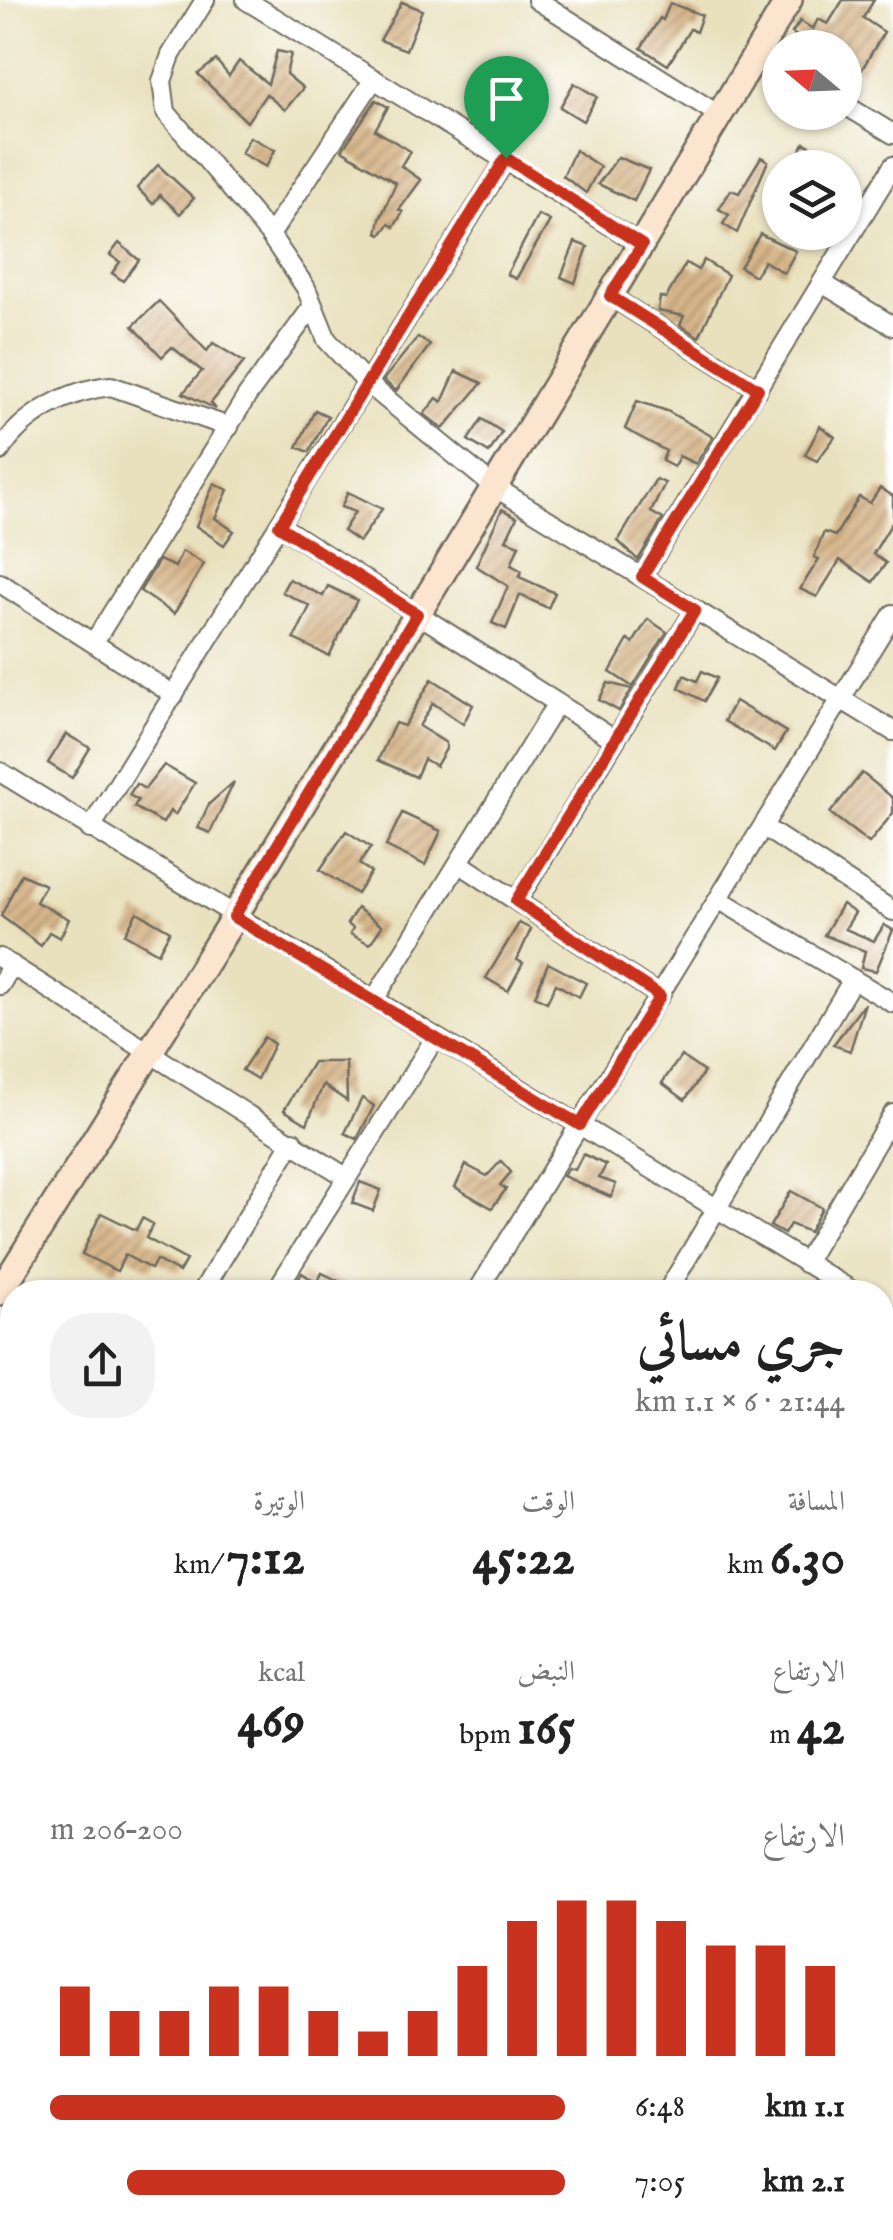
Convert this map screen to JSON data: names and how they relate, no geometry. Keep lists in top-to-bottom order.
{
  "north": "left",
  "page": {
    "heading": ["جري مسائي", "21:44 · 6 × 1.1 km"],
    "stats": [
      ["المسافة", "6.30 km"],
      ["الوقت", "45:22"],
      ["الوتيرة", "7:12 /km"],
      ["الارتفاع", "42 m"],
      ["النبض", "165 bpm"],
      ["kcal", "469"]
    ],
    "chart": ["الارتفاع", "200–206 m"],
    "list": [
      {
        "name": "1.1 km",
        "note": "6:48"
      },
      {
        "name": "2.1 km",
        "note": "7:05"
      }
    ]
  }
}
